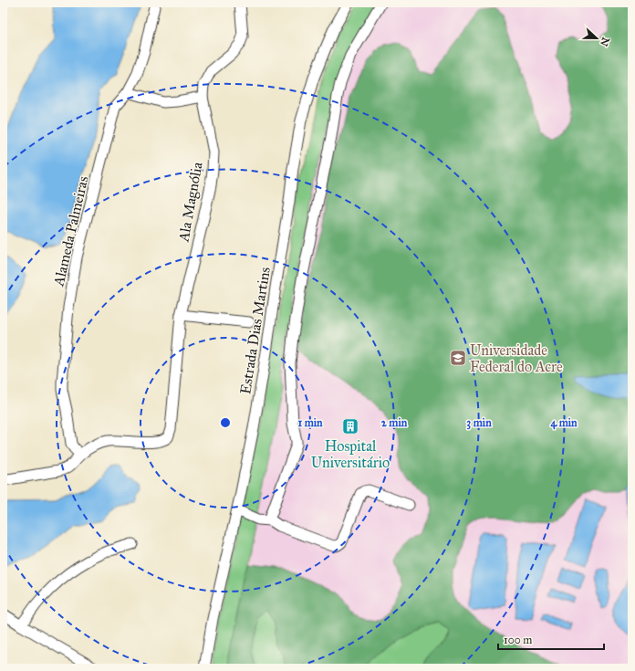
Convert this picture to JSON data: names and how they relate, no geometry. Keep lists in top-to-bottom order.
{
  "streets": {
    "street": ["Ala Magnólia", "Alameda Palmeiras", "Estrada Dias Martins"]
  },
  "crossings": [
    ["Ala Magnólia", "Alameda Palmeiras"]
  ],
  "places": {
    "school or university": ["Universidade Federal do Acre"],
    "building": ["Hospital Universitário"]
  },
  "scale_bar": "100 m",
  "north": "right",
  "rings": [
    "1 min",
    "2 min",
    "3 min",
    "4 min"
  ]
}
